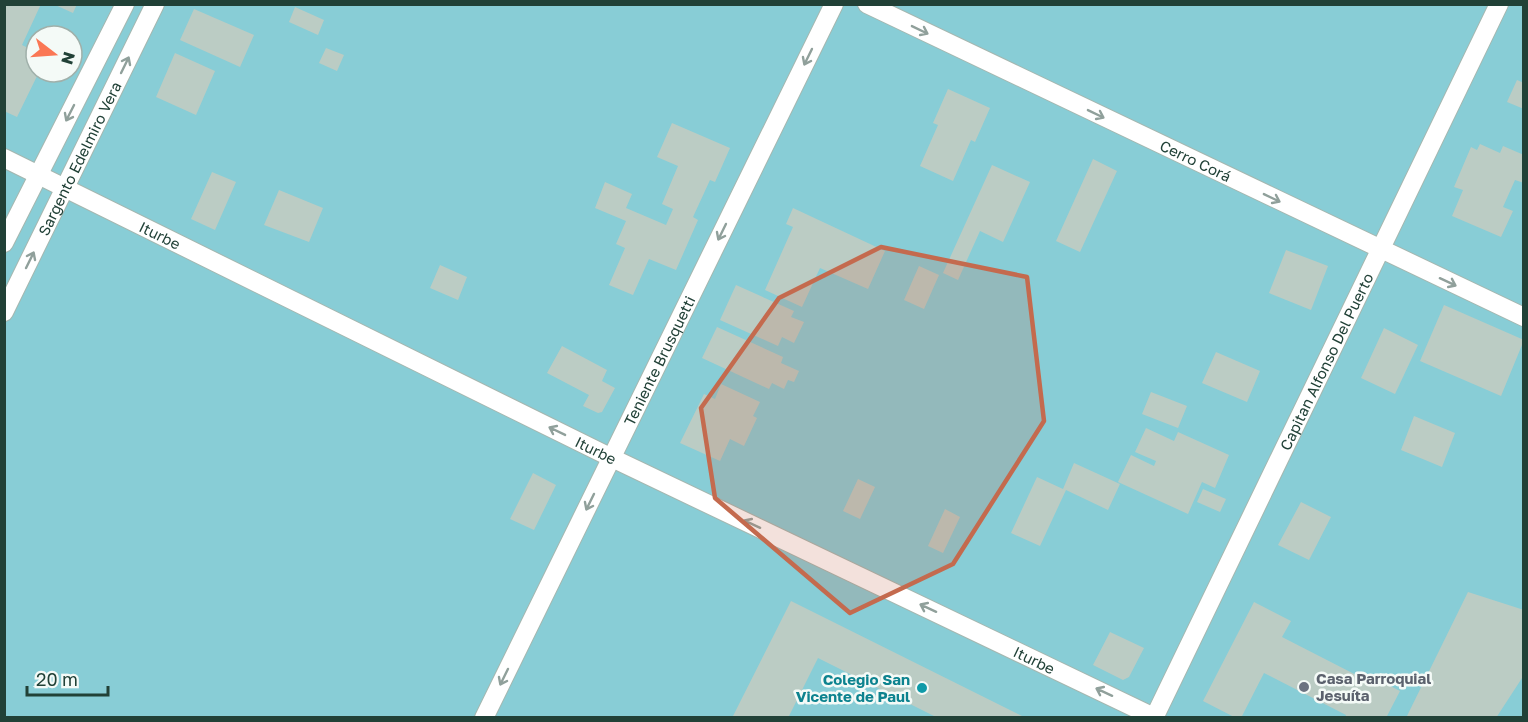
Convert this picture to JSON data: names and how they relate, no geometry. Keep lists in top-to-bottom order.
{
  "streets": {
    "street": [
      "Sargento Edelmiro Vera",
      "Cerro Corá",
      "Iturbe",
      "Teniente Brusquetti",
      "Capitan Alfonso Del Puerto"
    ]
  },
  "crossings": [
    ["Sargento Edelmiro Vera", "Iturbe"],
    ["Cerro Corá", "Capitan Alfonso Del Puerto"],
    ["Iturbe", "Teniente Brusquetti"],
    ["Iturbe", "Capitan Alfonso Del Puerto"]
  ],
  "one_way": ["Cerro Corá", "Iturbe", "Teniente Brusquetti"],
  "places": ["Casa Parroquial Jesuíta", "Colegio San Vicente de Paul"],
  "scale_bar": "20 m",
  "north": "right"
}
